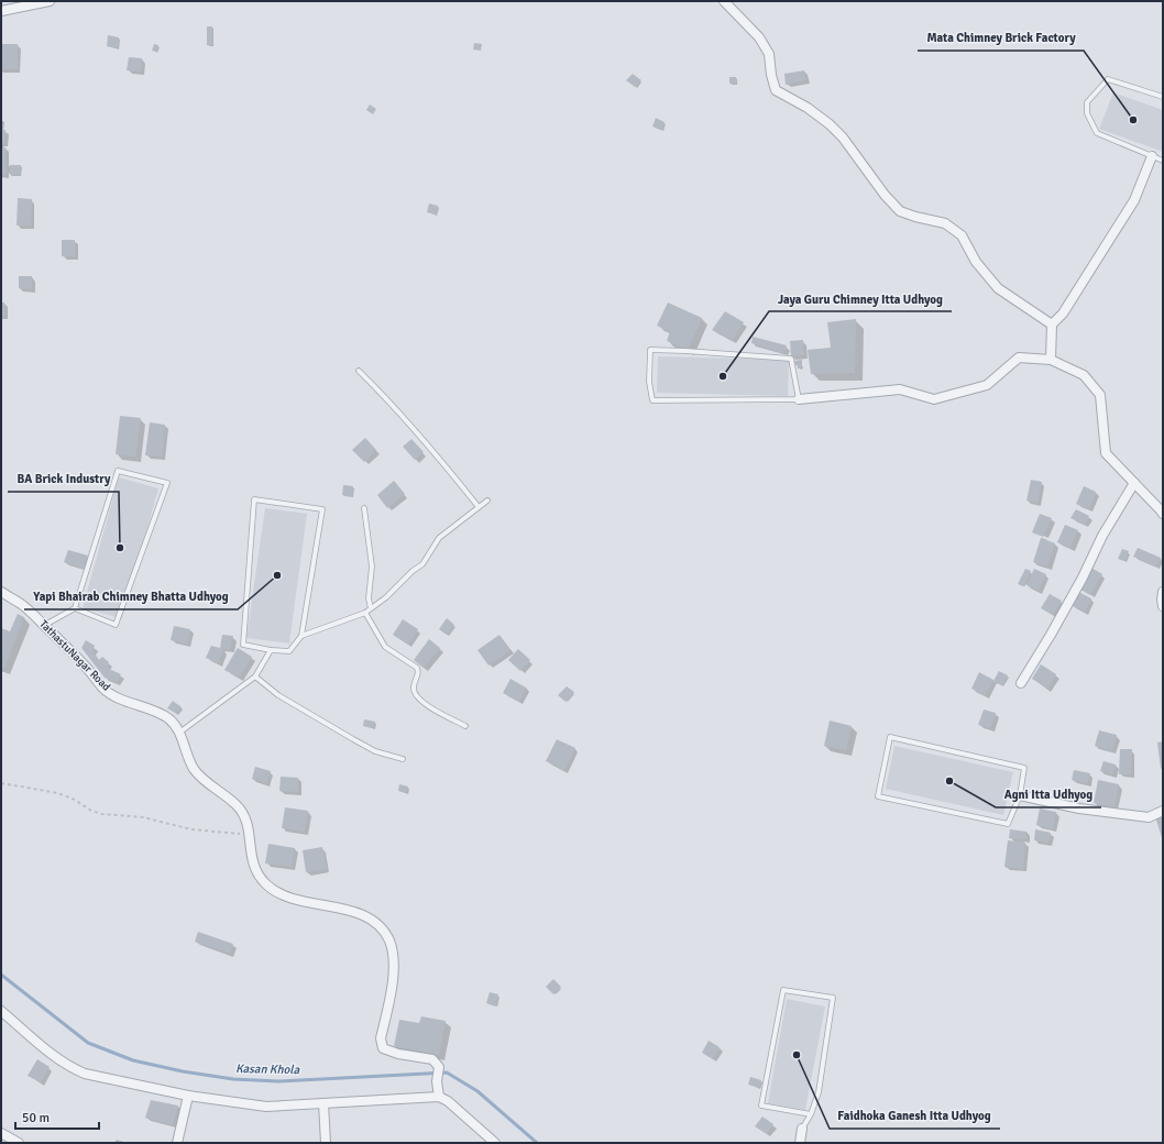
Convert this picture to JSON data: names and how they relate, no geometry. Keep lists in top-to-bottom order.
{
  "streets": {
    "street": ["TathastuNagar Road"]
  },
  "water": ["Kasan Khola"],
  "places": [
    "Mata Chimney Brick Factory",
    "Jaya Guru Chimney Itta Udhyog",
    "BA Brick Industry",
    "Yapi Bhairab Chimney Bhatta Udhyog",
    "Agni Itta Udhyog",
    "Faidhoka Ganesh Itta Udhyog"
  ],
  "scale_bar": "50 m"
}
